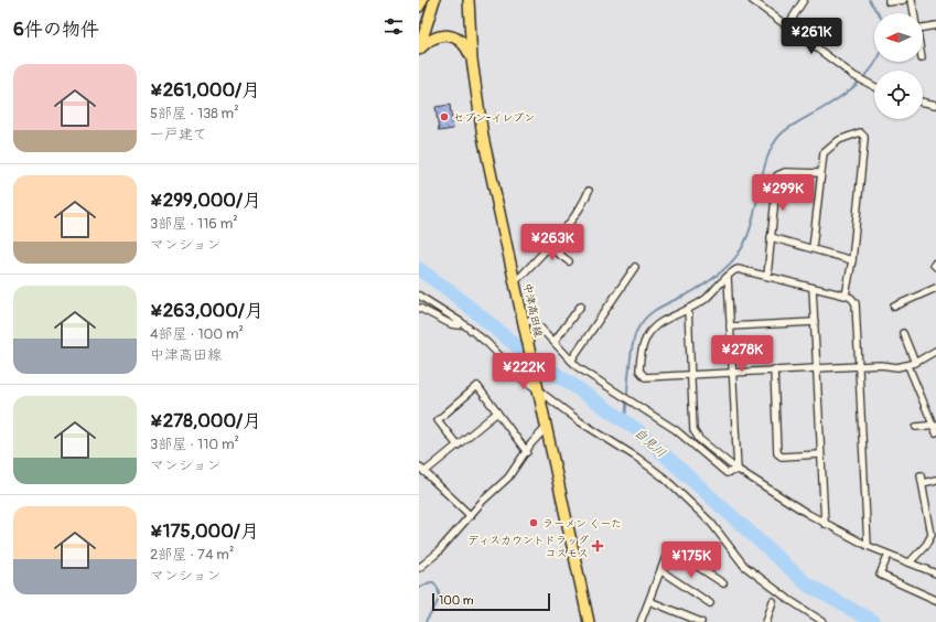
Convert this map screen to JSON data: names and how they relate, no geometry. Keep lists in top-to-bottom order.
{
  "streets": {
    "main road": ["中津高田線"]
  },
  "water": ["自見川"],
  "places": {
    "other": ["セブン-イレブン", "ラーメン くーた"],
    "health": ["ディスカウントドラッグ コスモス"]
  },
  "scale_bar": "100 m",
  "north": "left",
  "page": {
    "heading": "6件の物件",
    "price": [
      "¥261K",
      "¥299K",
      "¥263K",
      "¥278K",
      "¥222K",
      "¥175K"
    ],
    "list": [
      {
        "name": "¥261,000/月",
        "note": "5部屋 · 138 m² · 一戸建て"
      },
      {
        "name": "¥299,000/月",
        "note": "3部屋 · 116 m² · マンション"
      },
      {
        "name": "¥263,000/月",
        "note": "4部屋 · 100 m² · 中津高田線"
      },
      {
        "name": "¥278,000/月",
        "note": "3部屋 · 110 m² · マンション"
      },
      {
        "name": "¥175,000/月",
        "note": "2部屋 · 74 m² · マンション"
      }
    ],
    "scale": "100 m"
  }
}
